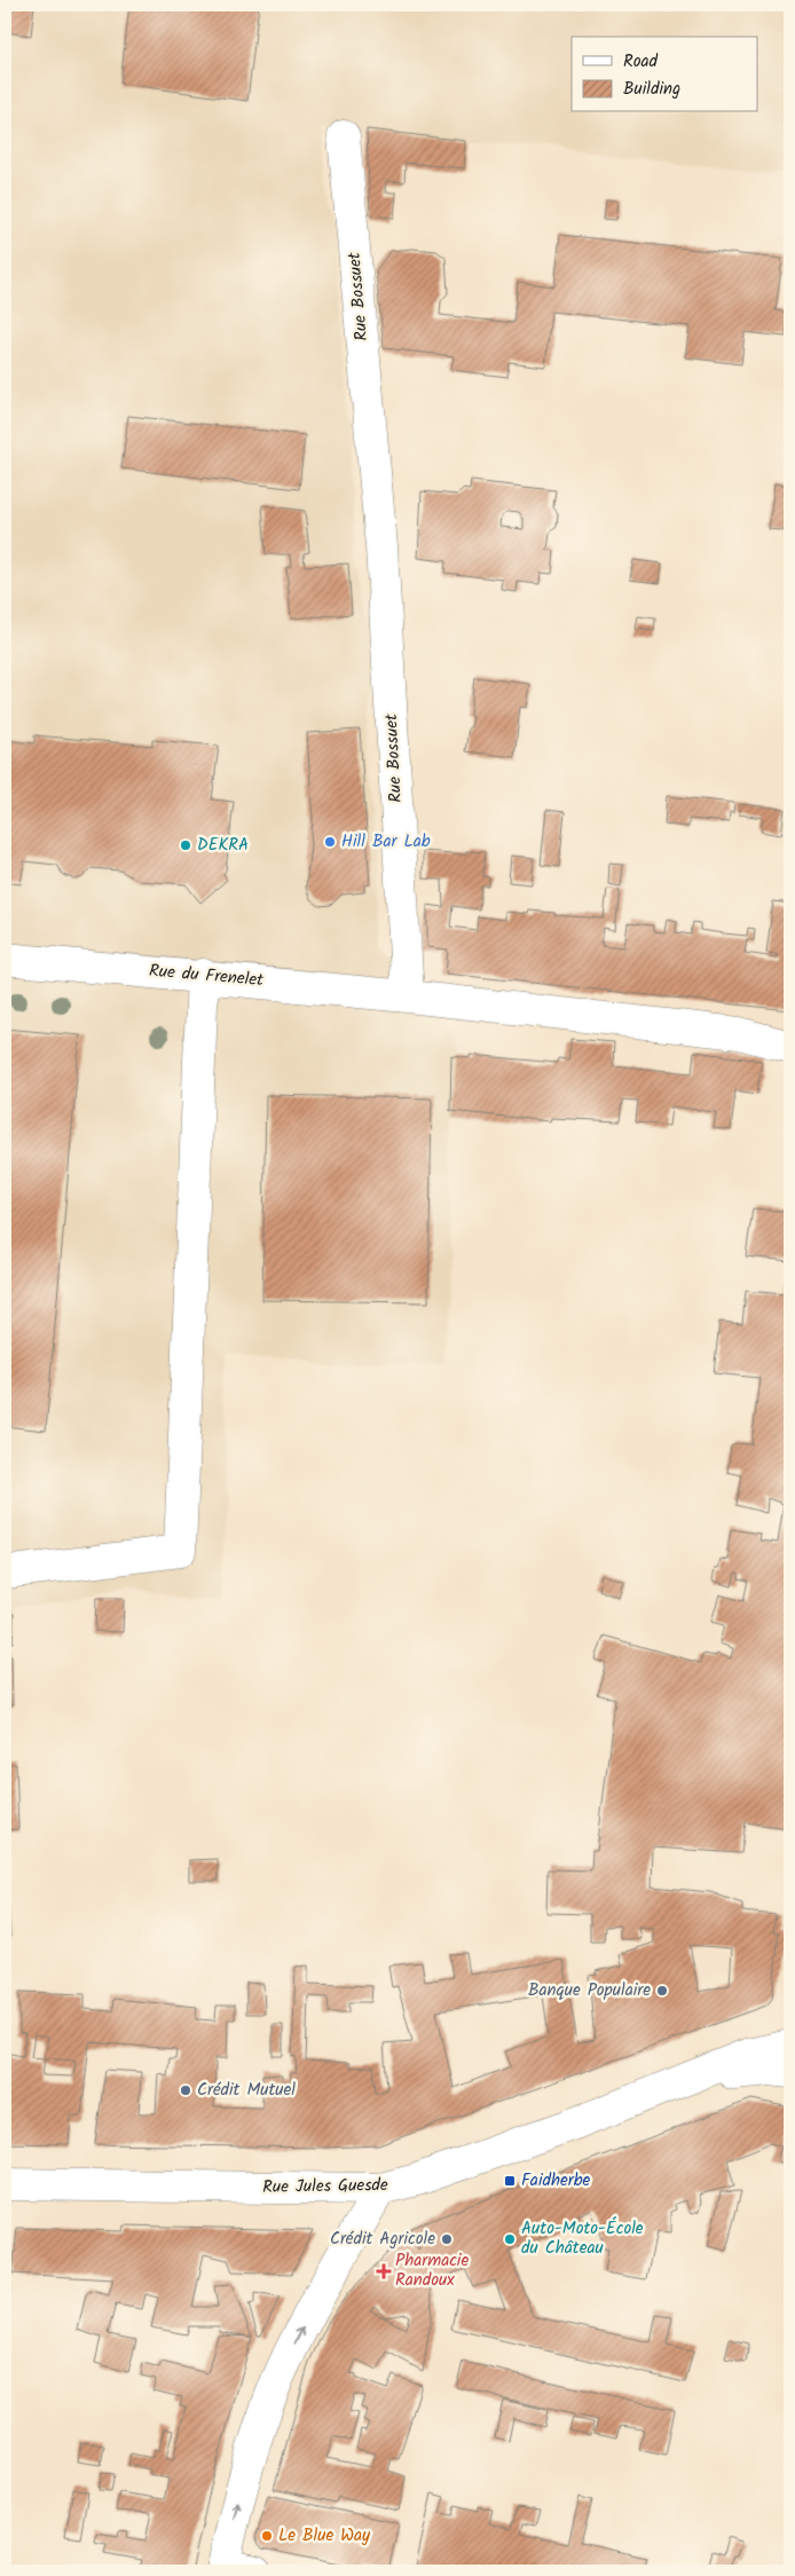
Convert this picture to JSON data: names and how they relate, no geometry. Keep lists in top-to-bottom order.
{
  "streets": {
    "street": ["Rue Bossuet", "Rue du Frenelet", "Rue Jules Guesde"]
  },
  "crossings": [
    ["Rue Bossuet", "Rue du Frenelet"]
  ],
  "places": {
    "other": [
      "Hill Bar Lab",
      "DEKRA",
      "Banque Populaire",
      "Crédit Mutuel",
      "Crédit Agricole",
      "Auto-Moto-École du Château",
      "Le Blue Way"
    ],
    "transit": ["Faidherbe"],
    "health": ["Pharmacie Randoux"]
  },
  "legend": ["Road", "Building"]
}
